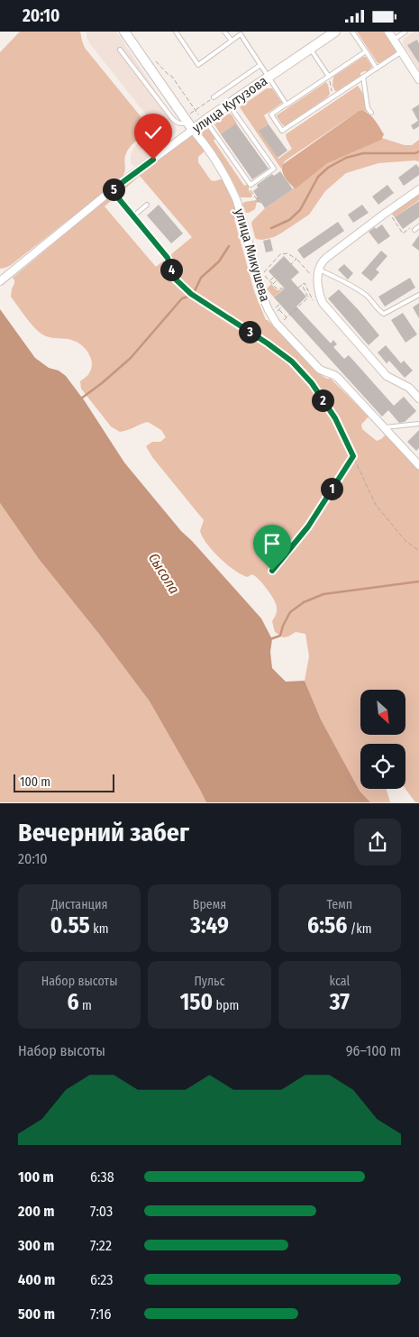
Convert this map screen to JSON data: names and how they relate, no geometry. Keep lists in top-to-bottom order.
{
  "streets": {
    "street": ["улица Кутузова", "улица Микушева"]
  },
  "crossings": [
    ["улица Кутузова", "улица Микушева"]
  ],
  "water": ["Сысола"],
  "scale_bar": "100 m",
  "north": "bottom right",
  "page": {
    "status": "20:10",
    "pins": [
      "5",
      "4",
      "3",
      "2",
      "1"
    ],
    "scale": "100 m",
    "heading": ["Вечерний забег", "20:10"],
    "stats": [
      ["Дистанция", "0.55 km"],
      ["Время", "3:49"],
      ["Темп", "6:56 /km"],
      ["Набор высоты", "6 m"],
      ["Пульс", "150 bpm"],
      ["kcal", "37"]
    ],
    "chart": ["Набор высоты", "96–100 m"],
    "list": [
      {
        "name": "100 m",
        "note": "6:38"
      },
      {
        "name": "200 m",
        "note": "7:03"
      },
      {
        "name": "300 m",
        "note": "7:22"
      },
      {
        "name": "400 m",
        "note": "6:23"
      },
      {
        "name": "500 m",
        "note": "7:16"
      }
    ]
  }
}
